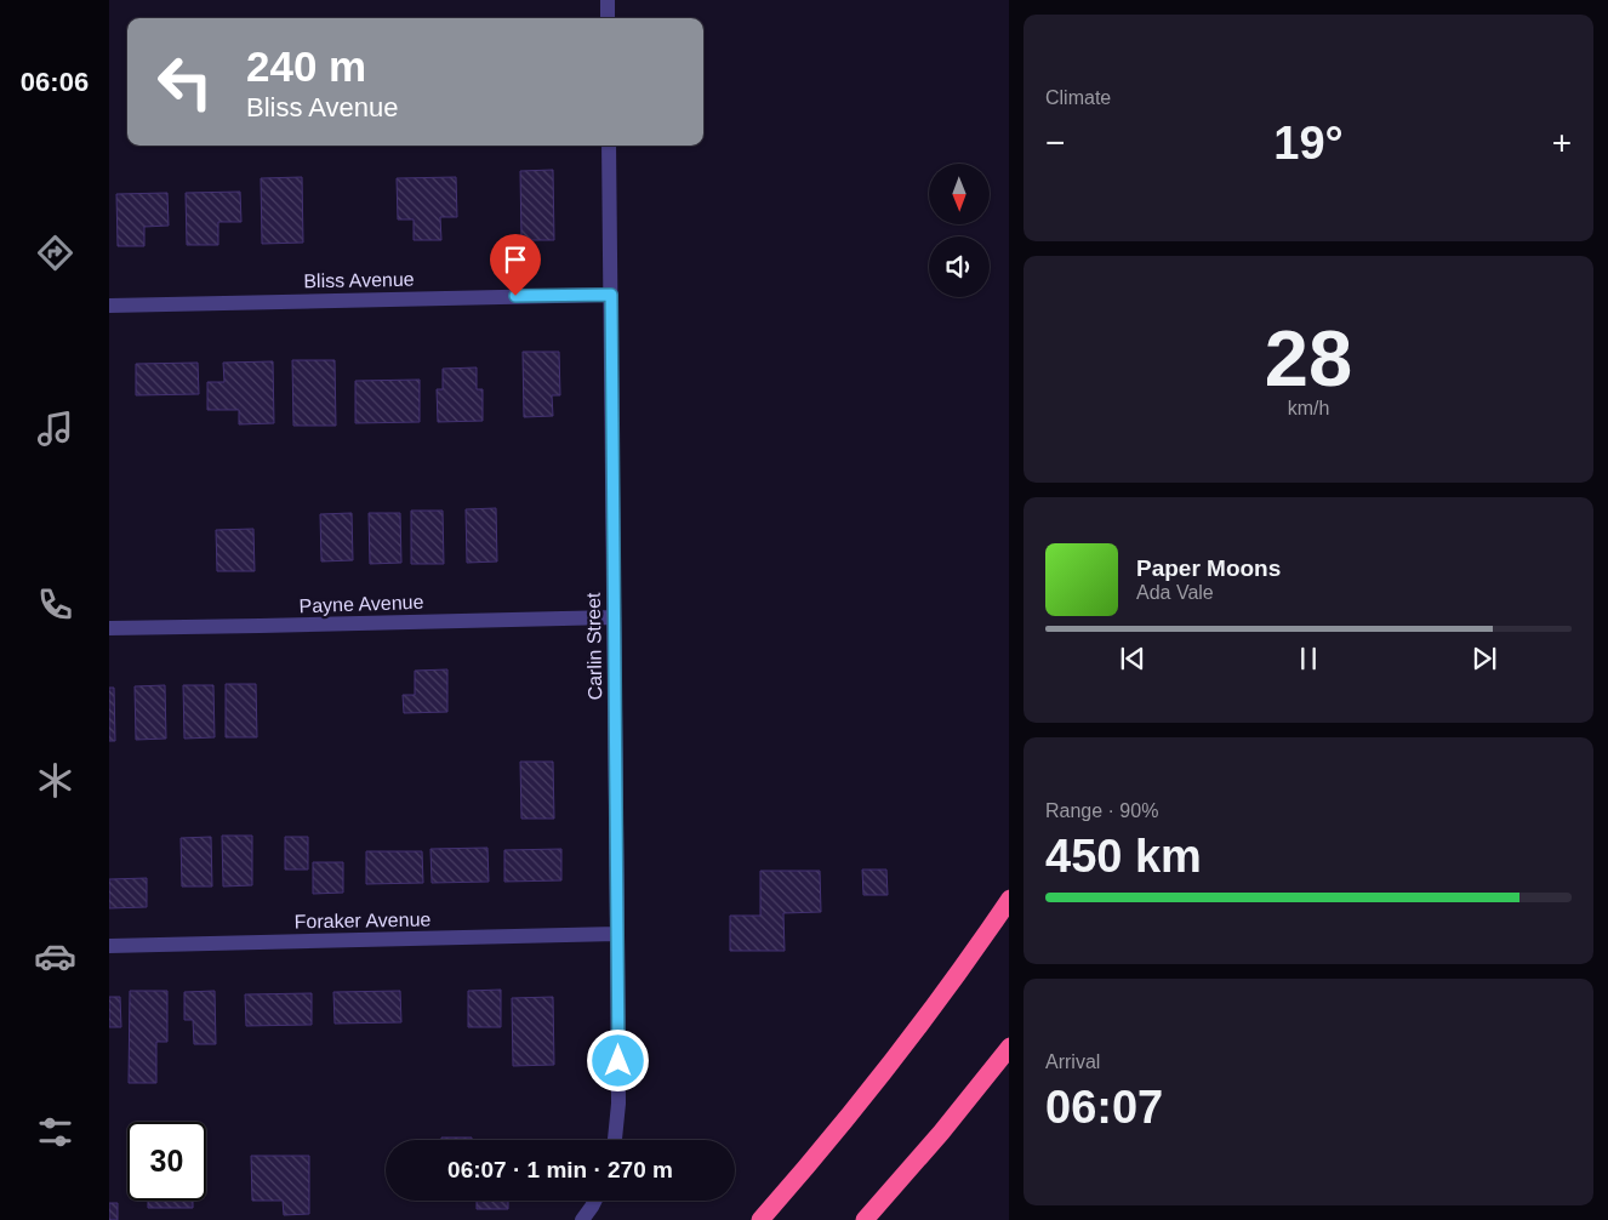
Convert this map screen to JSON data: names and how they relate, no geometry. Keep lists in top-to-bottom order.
{
  "streets": {
    "street": [
      "Bliss Avenue",
      "Payne Avenue",
      "Carlin Street",
      "Foraker Avenue"
    ]
  },
  "crossings": [
    ["Bliss Avenue", "Carlin Street"],
    ["Payne Avenue", "Carlin Street"],
    ["Carlin Street", "Foraker Avenue"]
  ],
  "north": "bottom",
  "page": {
    "tabs": "06:06",
    "tile": [
      "Climate",
      ["28", "km/h"],
      ["Range · 90%", "450 km"],
      ["Arrival", "06:07"]
    ],
    "turn": ["240 m", "Bliss Avenue"],
    "heat": ["−", "19°", "+"],
    "song": ["Paper Moons", "Ada Vale"],
    "limit": "30",
    "trip": "06:07 · 1 min · 270 m"
  }
}
